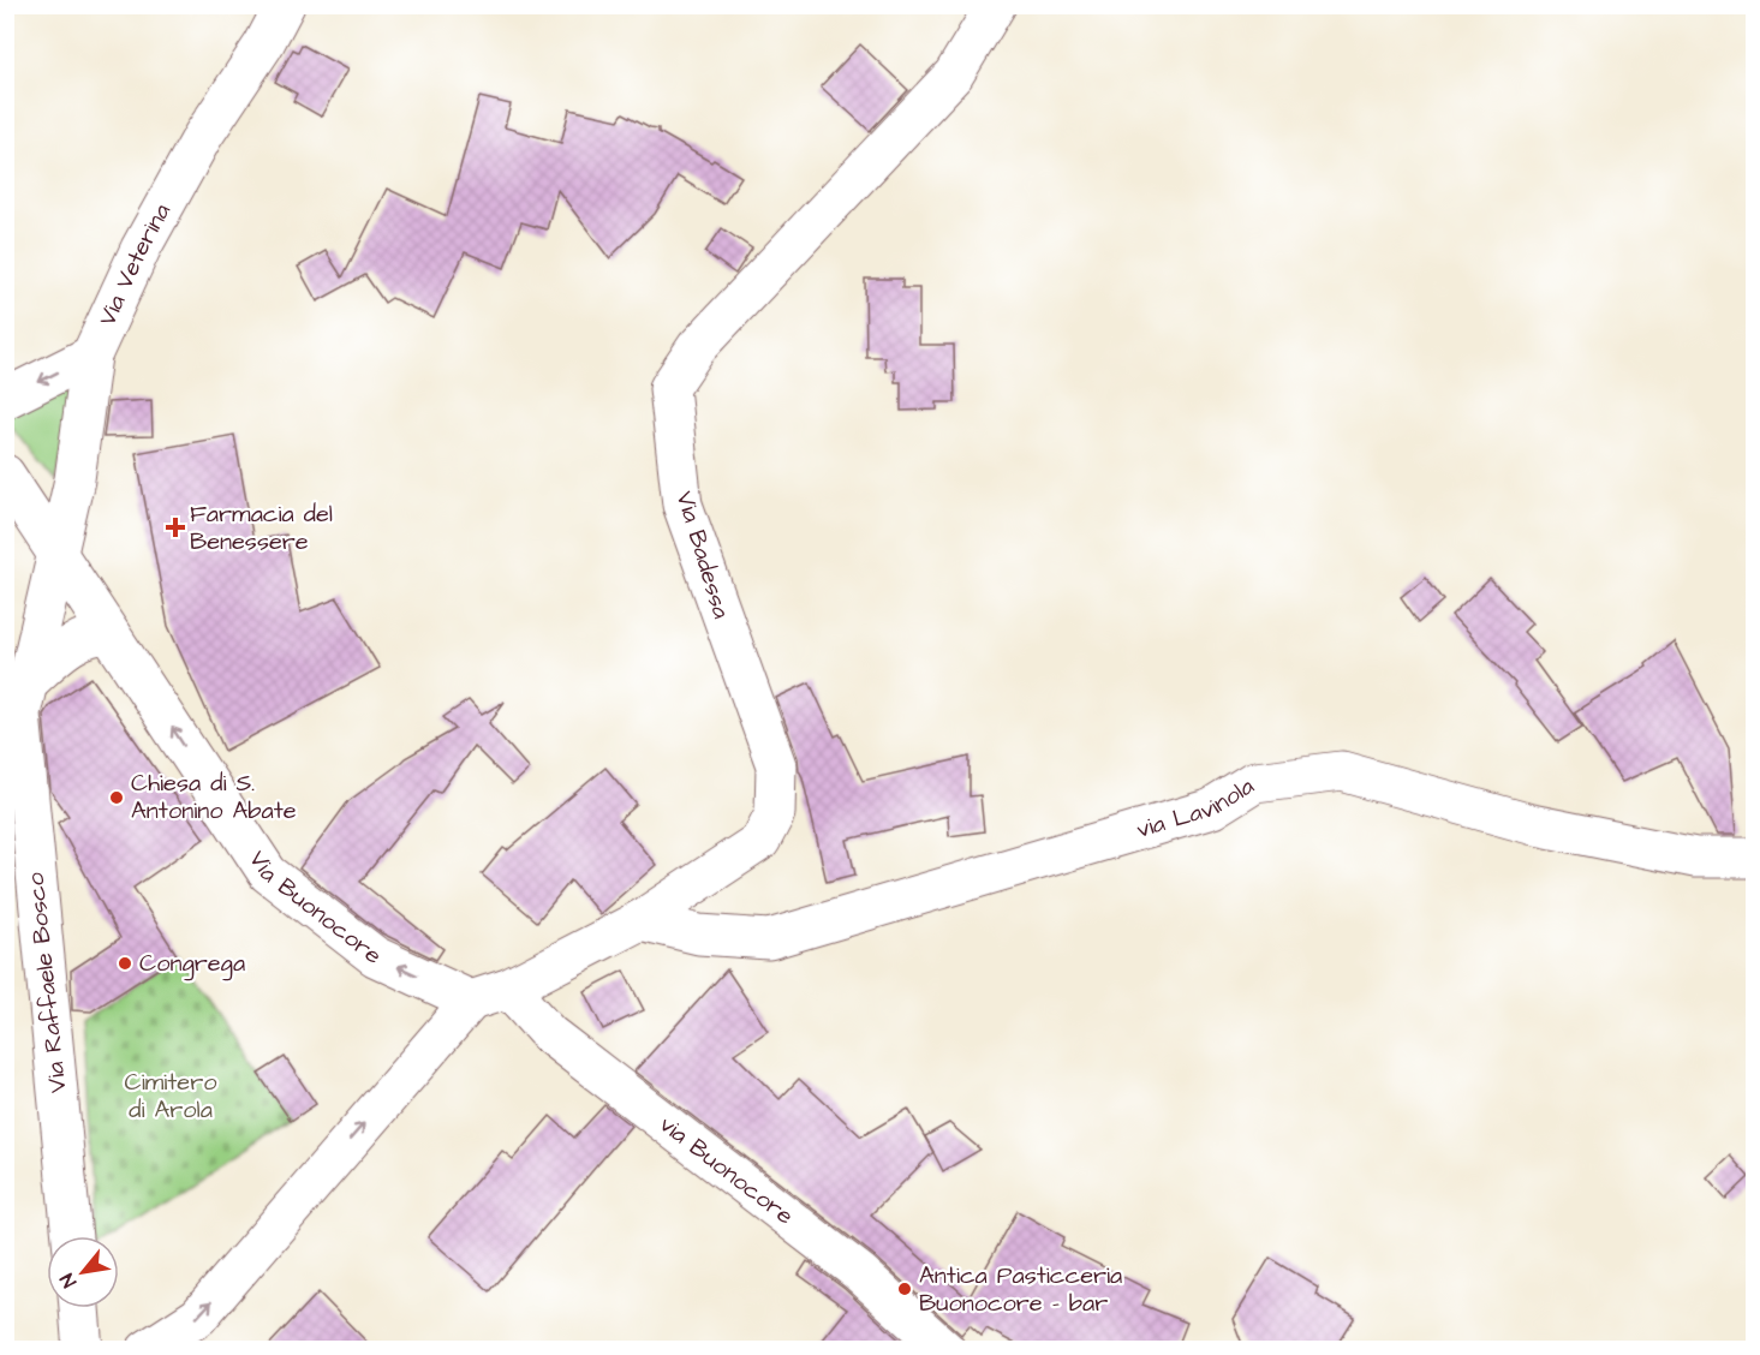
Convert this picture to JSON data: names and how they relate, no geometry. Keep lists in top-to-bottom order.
{
  "streets": {
    "street": [
      "Via Veterina",
      "Via Badessa",
      "via Lavinola",
      "Via Buonocore",
      "Via Raffaele Bosco",
      "via Buonocore"
    ]
  },
  "crossings": [
    ["Via Veterina", "Via Buonocore"],
    ["Via Veterina", "Via Raffaele Bosco"],
    ["Via Badessa", "via Lavinola"],
    ["Via Badessa", "Via Buonocore"],
    ["Via Badessa", "via Buonocore"],
    ["Via Buonocore", "Via Raffaele Bosco"]
  ],
  "one_way": ["Via Buonocore"],
  "parks": ["Cimitero di Arola"],
  "places": {
    "health": ["Farmacia del Benessere"],
    "other": ["Chiesa di S. Antonino Abate", "Congrega", "Antica Pasticceria Buonocore - bar"]
  },
  "north": "bottom left"
}
